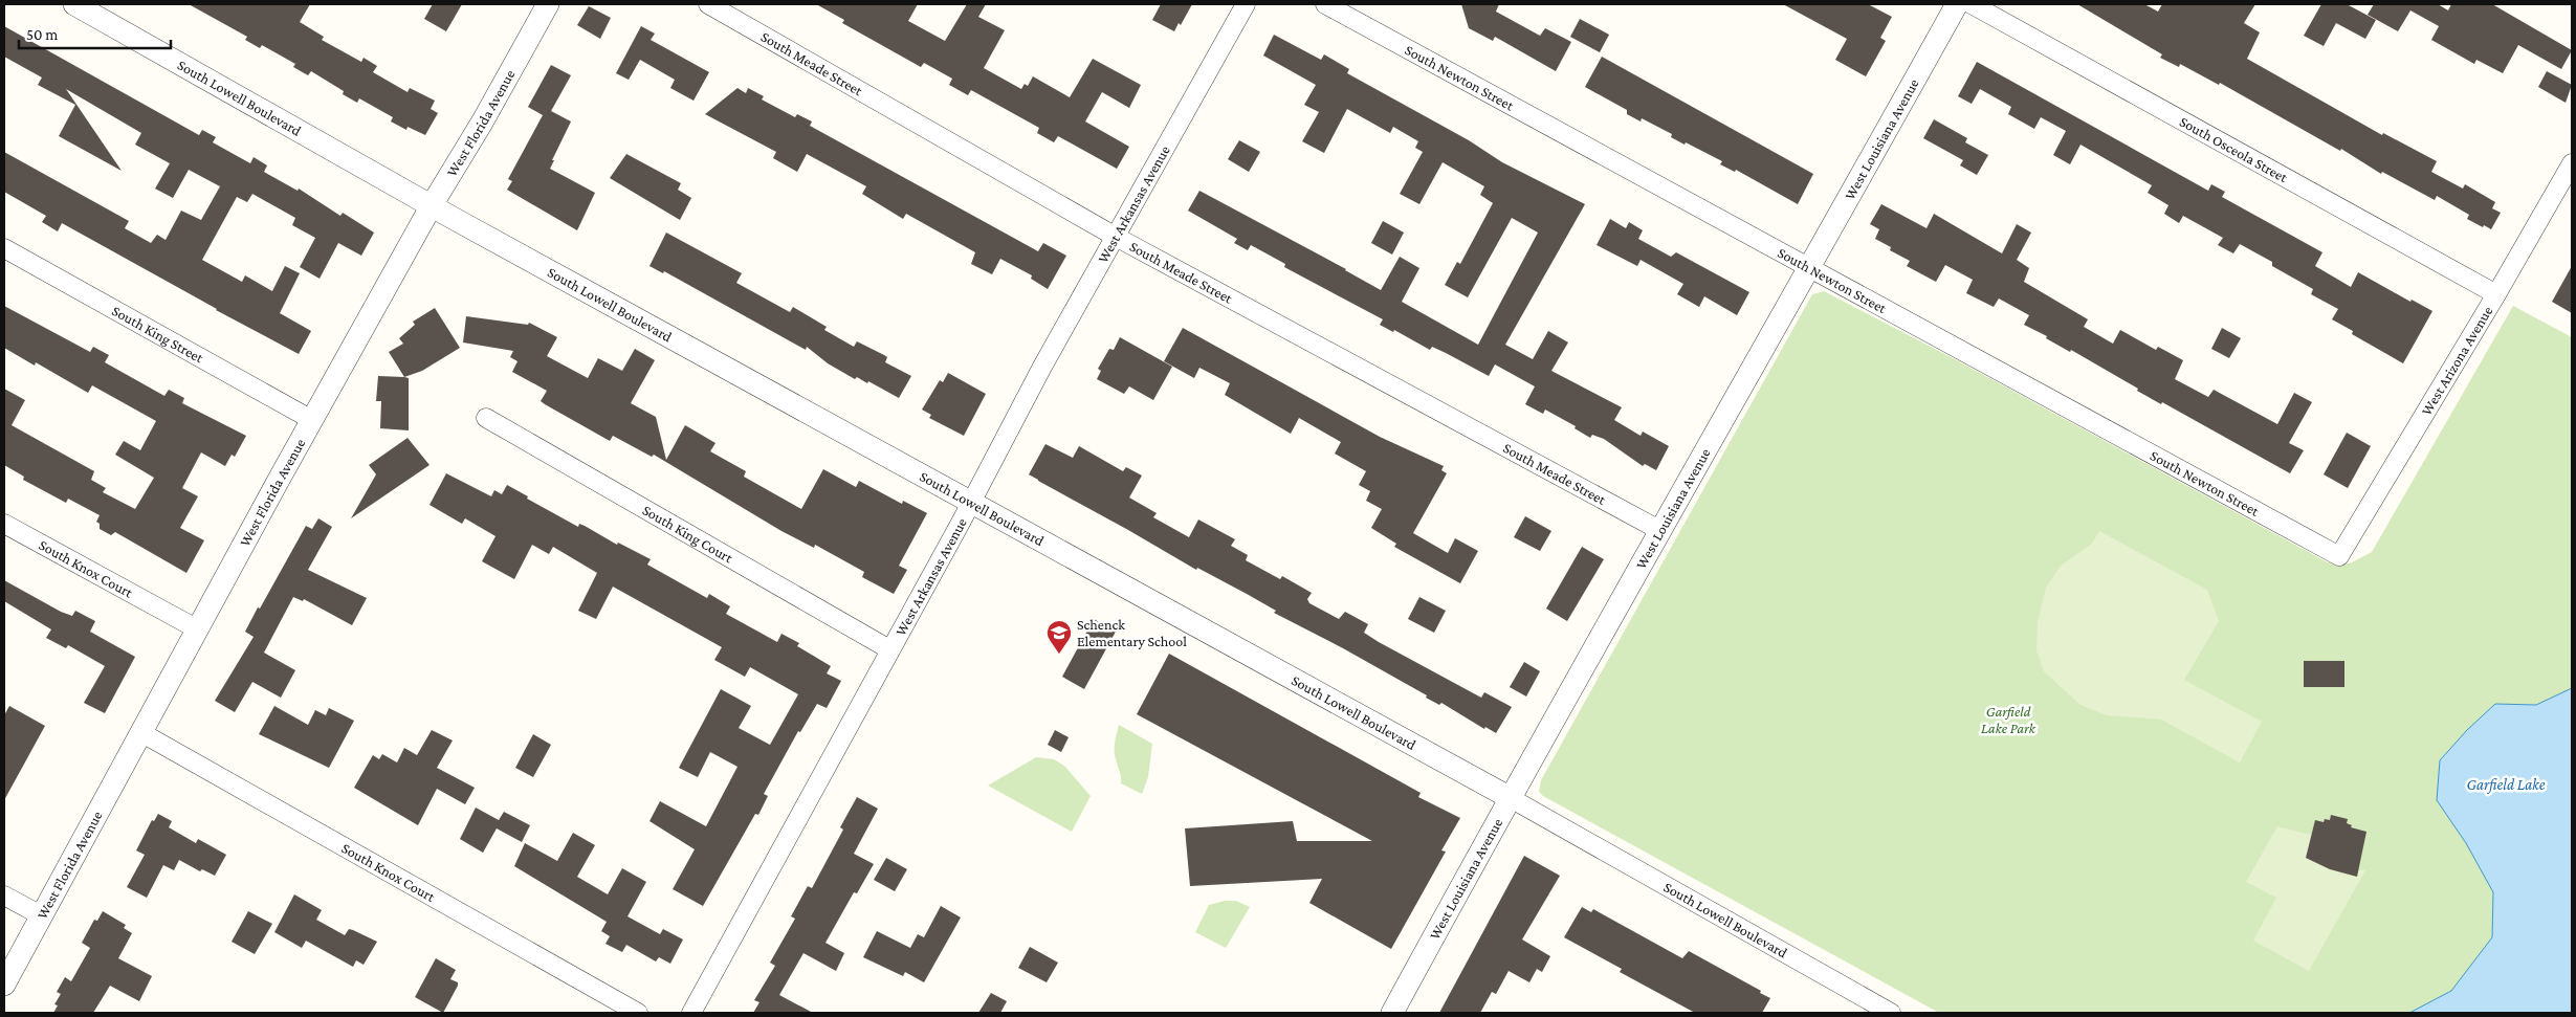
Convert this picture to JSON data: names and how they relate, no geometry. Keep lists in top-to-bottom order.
{
  "streets": {
    "street": [
      "South Meade Street",
      "South Newton Street",
      "South Lowell Boulevard",
      "West Florida Avenue",
      "West Louisiana Avenue",
      "South Osceola Street",
      "West Arkansas Avenue",
      "South King Street",
      "West Arizona Avenue",
      "South King Court",
      "South Knox Court"
    ]
  },
  "crossings": [
    ["South Meade Street", "West Louisiana Avenue"],
    ["South Meade Street", "West Arkansas Avenue"],
    ["South Newton Street", "West Louisiana Avenue"],
    ["South Newton Street", "West Arizona Avenue"],
    ["South Lowell Boulevard", "West Florida Avenue"],
    ["South Lowell Boulevard", "West Louisiana Avenue"],
    ["South Lowell Boulevard", "West Arkansas Avenue"],
    ["West Florida Avenue", "South King Street"],
    ["West Florida Avenue", "South Knox Court"],
    ["South Osceola Street", "West Arizona Avenue"],
    ["West Arkansas Avenue", "South King Court"]
  ],
  "water": ["Garfield Lake"],
  "parks": ["Garfield Lake Park"],
  "places": {
    "school or university": ["Schenck Elementary School"]
  },
  "scale_bar": "50 m"
}
